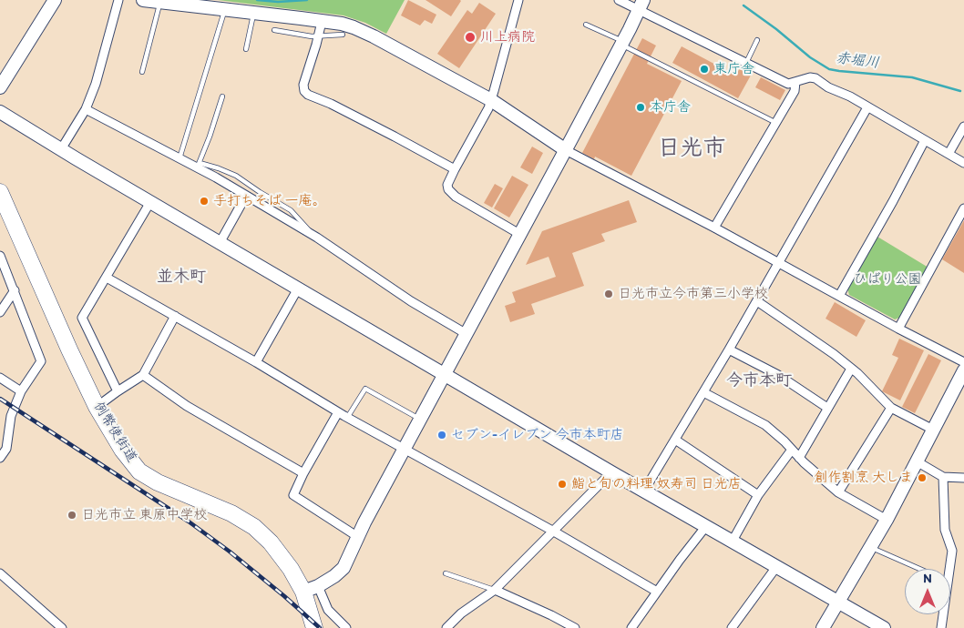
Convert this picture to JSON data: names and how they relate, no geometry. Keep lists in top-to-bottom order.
{
  "streets": {
    "highway": ["例幣使街道"]
  },
  "districts": ["日光市", "並木町", "今市本町"],
  "water": ["赤堀川"],
  "parks": ["ひばり公園"],
  "places": [
    "川上病院",
    "東庁舎",
    "本庁舎",
    "手打ちそば 一庵。",
    "日光市立今市第三小学校",
    "セブン-イレブン 今市本町店",
    "創作割烹 大しま",
    "鮨と旬の料理 奴寿司 日光店",
    "日光市立 東原中学校"
  ],
  "north": "top"
}
